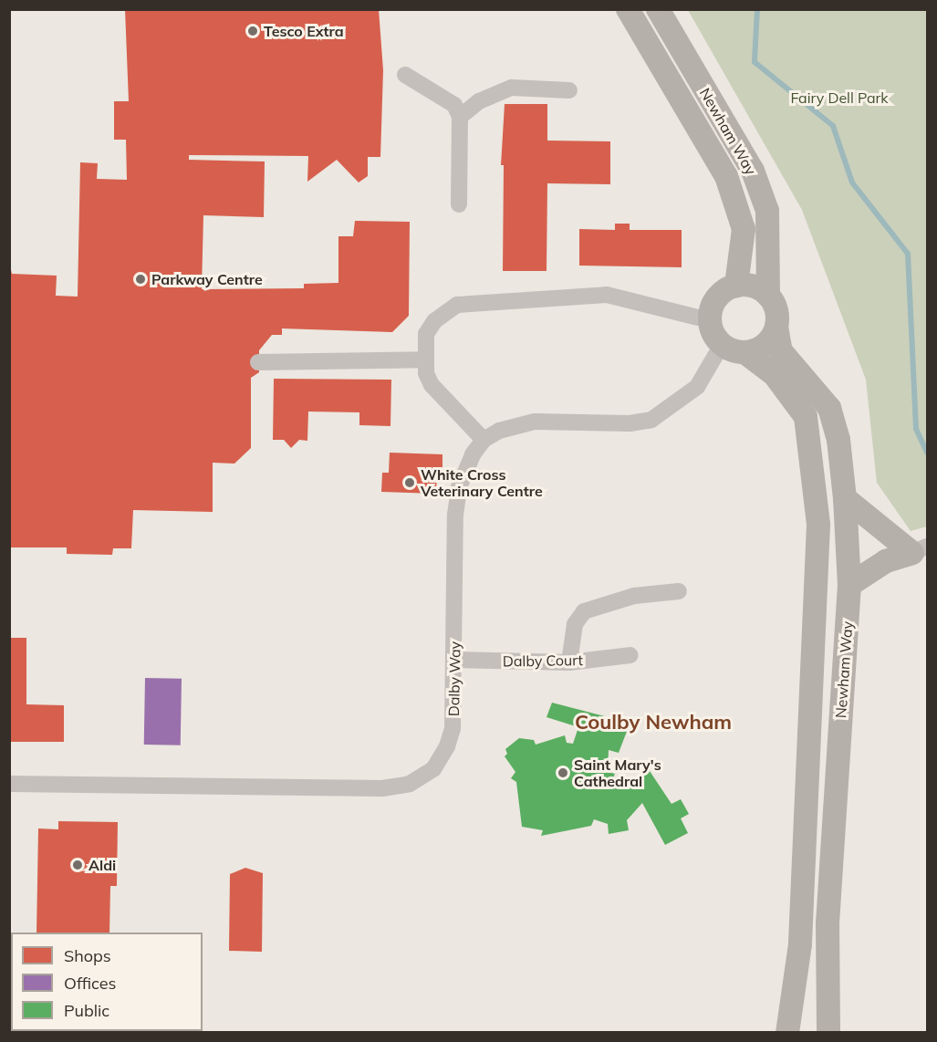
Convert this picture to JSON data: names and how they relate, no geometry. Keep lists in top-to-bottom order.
{
  "streets": {
    "street": ["Newham Way", "Dalby Court", "Dalby Way"]
  },
  "crossings": [
    ["Dalby Court", "Dalby Way"]
  ],
  "districts": ["Coulby Newham"],
  "parks": ["Fairy Dell Park"],
  "places": [
    "Tesco Extra",
    "Parkway Centre",
    "White Cross Veterinary Centre",
    "Saint Mary's Cathedral",
    "Aldi"
  ],
  "legend": ["Shops", "Offices", "Public"]
}
